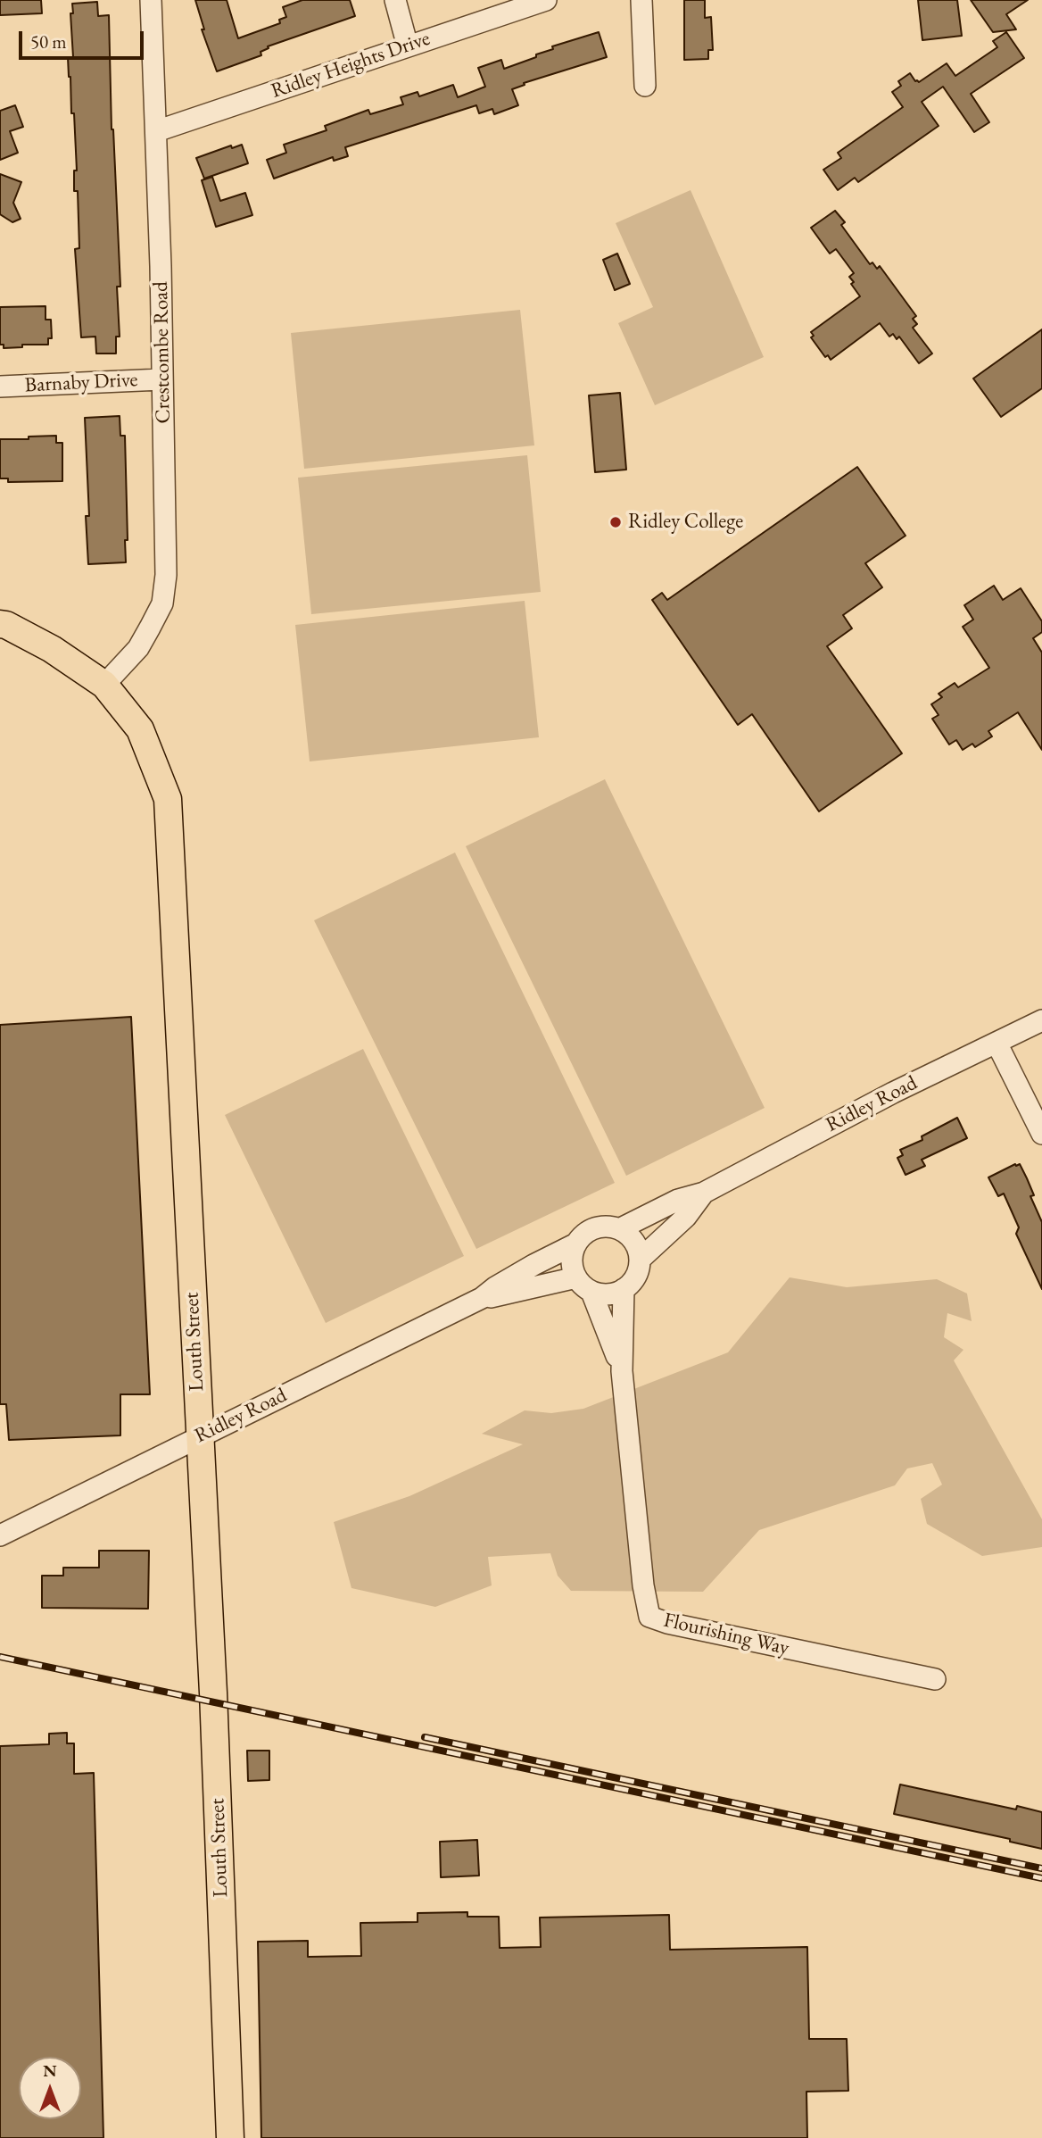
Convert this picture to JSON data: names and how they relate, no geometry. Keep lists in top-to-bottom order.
{
  "streets": {
    "main road": ["Louth Street"],
    "street": [
      "Ridley Heights Drive",
      "Crestcombe Road",
      "Barnaby Drive",
      "Ridley Road",
      "Flourishing Way"
    ]
  },
  "crossings": [
    ["Ridley Heights Drive", "Crestcombe Road"],
    ["Crestcombe Road", "Barnaby Drive"],
    ["Crestcombe Road", "Louth Street"],
    ["Ridley Road", "Louth Street"],
    ["Ridley Road", "Flourishing Way"]
  ],
  "places": ["Ridley College"],
  "scale_bar": "50 m",
  "north": "top"
}
